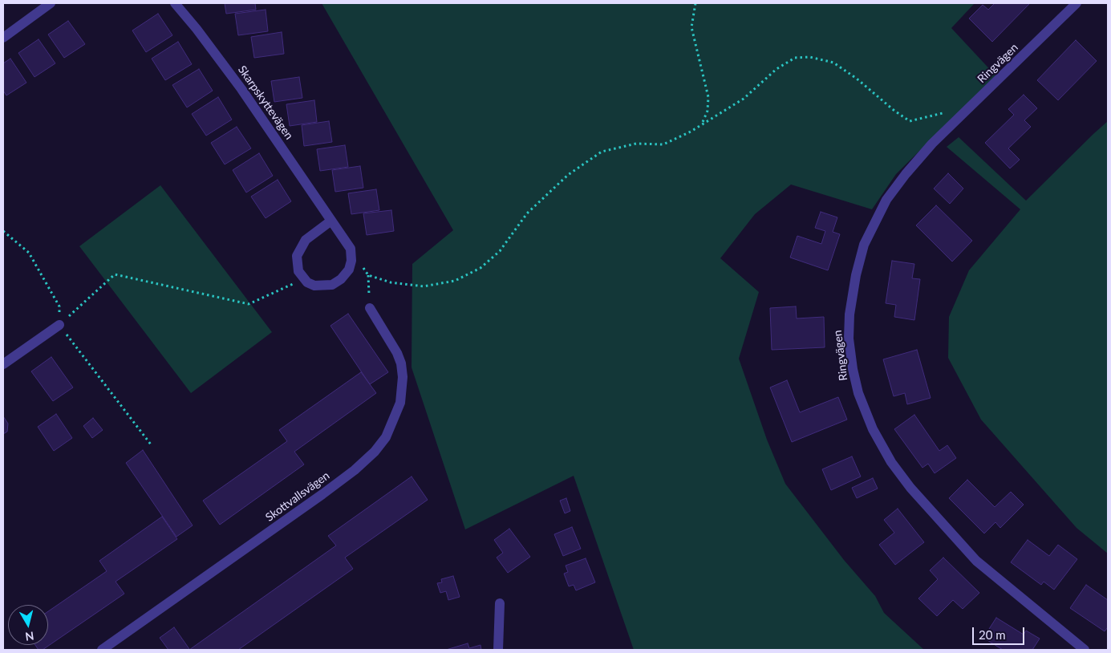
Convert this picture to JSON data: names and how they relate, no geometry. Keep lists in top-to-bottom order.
{
  "streets": {
    "street": ["Ringvägen", "Skarpskyttevägen", "Skottvallsvägen"]
  },
  "scale_bar": "20 m",
  "north": "bottom"
}
